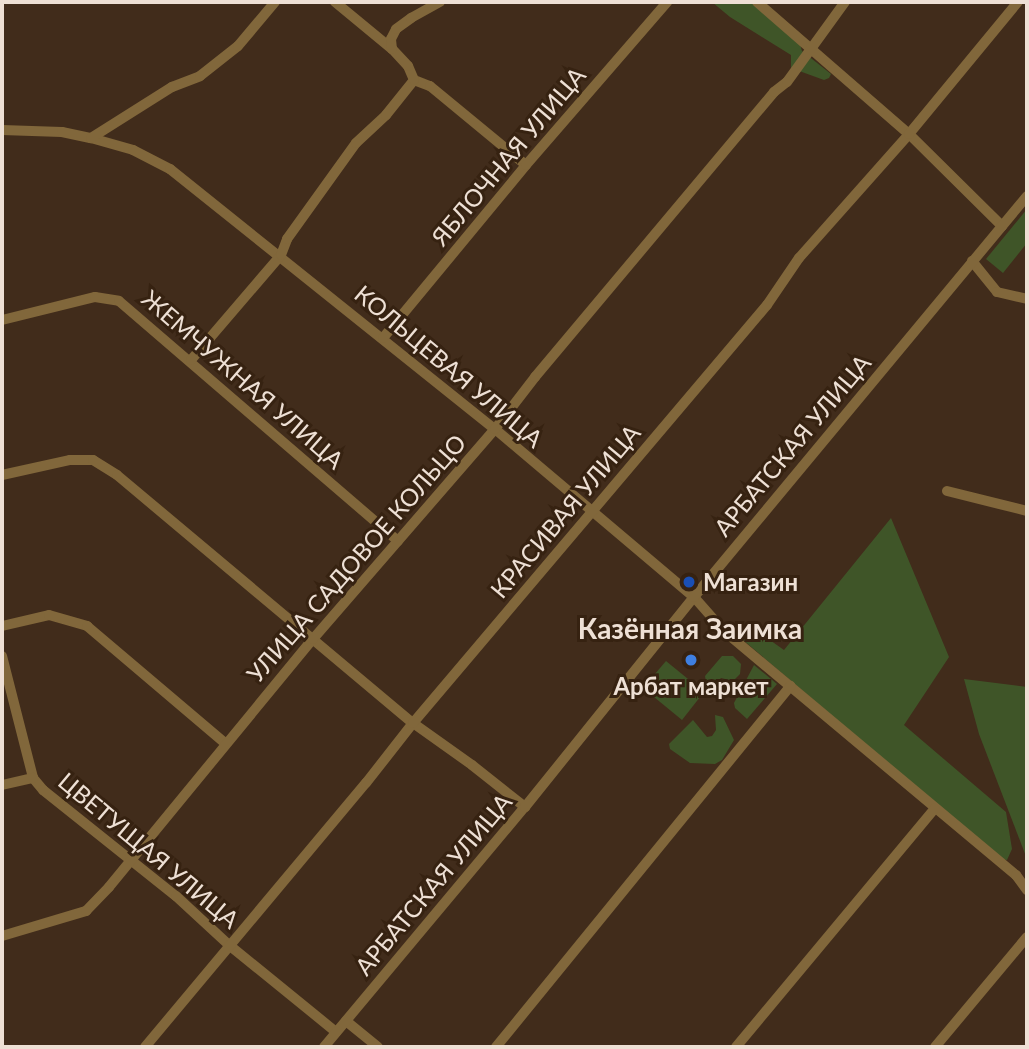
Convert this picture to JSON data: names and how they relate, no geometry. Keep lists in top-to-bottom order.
{
  "streets": {
    "street": [
      "ЯБЛОЧНАЯ УЛИЦА",
      "КОЛЬЦЕВАЯ УЛИЦА",
      "ЖЕМЧУЖНАЯ УЛИЦА",
      "АРБАТСКАЯ УЛИЦА",
      "КРАСИВАЯ УЛИЦА",
      "УЛИЦА САДОВОЕ КОЛЬЦО",
      "ЦВЕТУЩАЯ УЛИЦА"
    ]
  },
  "crossings": [
    ["ЯБЛОЧНАЯ УЛИЦА", "КОЛЬЦЕВАЯ УЛИЦА"],
    ["КОЛЬЦЕВАЯ УЛИЦА", "АРБАТСКАЯ УЛИЦА"],
    ["КОЛЬЦЕВАЯ УЛИЦА", "КРАСИВАЯ УЛИЦА"],
    ["КОЛЬЦЕВАЯ УЛИЦА", "УЛИЦА САДОВОЕ КОЛЬЦО"],
    ["ЖЕМЧУЖНАЯ УЛИЦА", "УЛИЦА САДОВОЕ КОЛЬЦО"],
    ["АРБАТСКАЯ УЛИЦА", "ЦВЕТУЩАЯ УЛИЦА"],
    ["КРАСИВАЯ УЛИЦА", "ЦВЕТУЩАЯ УЛИЦА"],
    ["УЛИЦА САДОВОЕ КОЛЬЦО", "ЦВЕТУЩАЯ УЛИЦА"]
  ],
  "districts": ["Казённая Заимка"],
  "places": ["Магазин", "Арбат маркет"]
}
